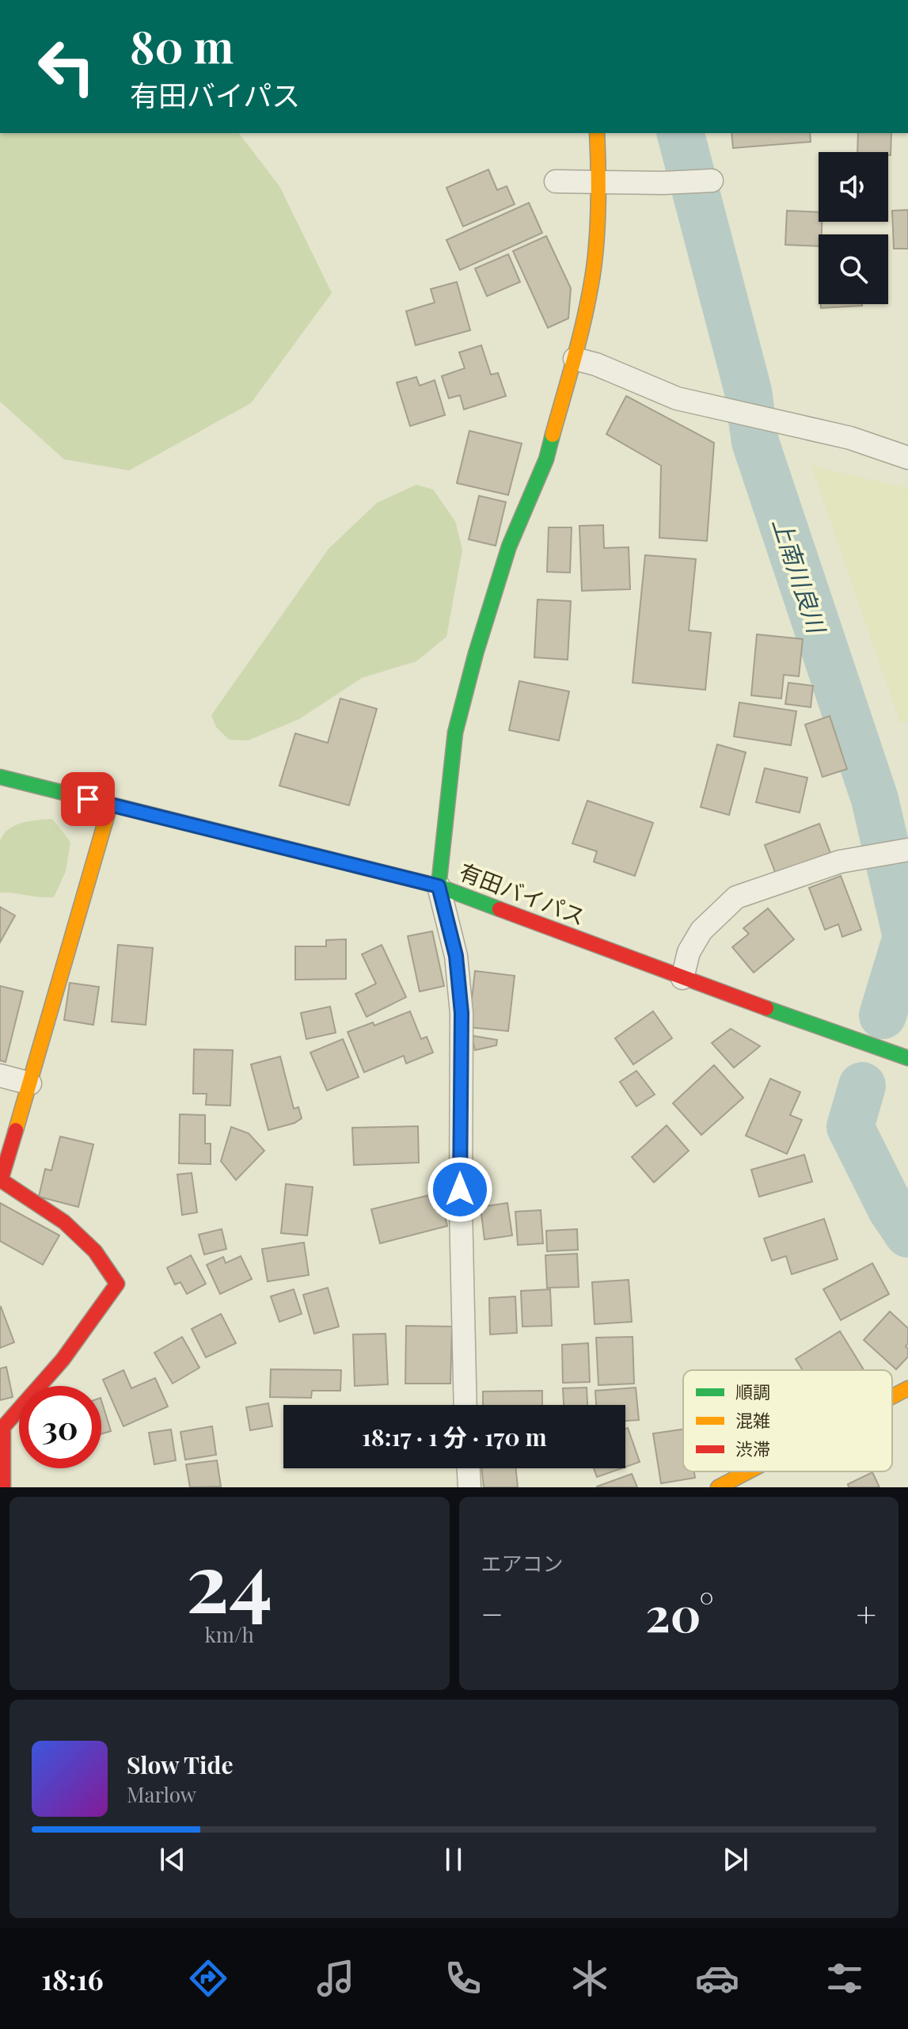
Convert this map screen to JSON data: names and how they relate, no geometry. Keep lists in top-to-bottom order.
{
  "streets": {
    "main road": ["有田バイパス"]
  },
  "water": ["上南川良川"],
  "legend": ["順調", "混雑", "渋滞"],
  "page": {
    "turn": ["80 m", "有田バイパス"],
    "limit": "30",
    "trip": "18:17 · 1 分 · 170 m",
    "tile": [
      ["24", "km/h"],
      "エアコン"
    ],
    "heat": ["−", "20°", "+"],
    "song": ["Slow Tide", "Marlow"],
    "tabs": "18:16"
  }
}
